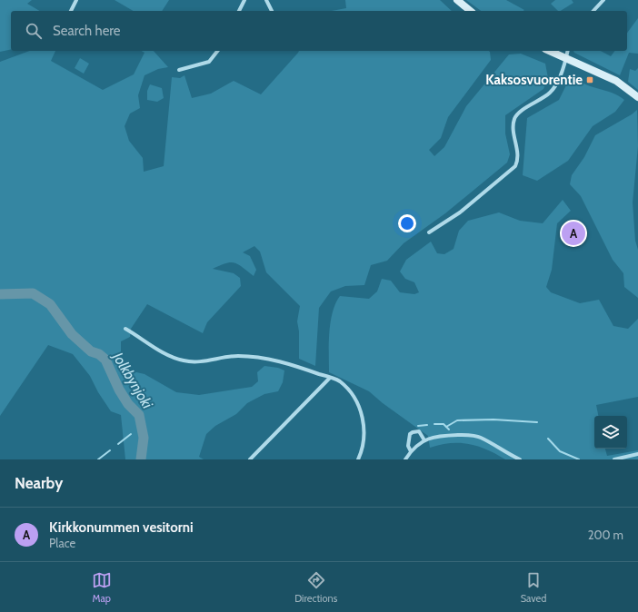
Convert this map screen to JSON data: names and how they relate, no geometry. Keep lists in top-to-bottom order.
{
  "water": ["Jolkbynjoki"],
  "places": {
    "transit": ["Kaksosvuorentie"]
  },
  "page": {
    "search": "Search here",
    "pins": "A",
    "heading": "Nearby",
    "list": [
      {
        "mark": "A",
        "name": "Kirkkonummen vesitorni",
        "note": "Place",
        "value": "200 m"
      }
    ],
    "nav": ["Map", "Directions", "Saved"]
  }
}
